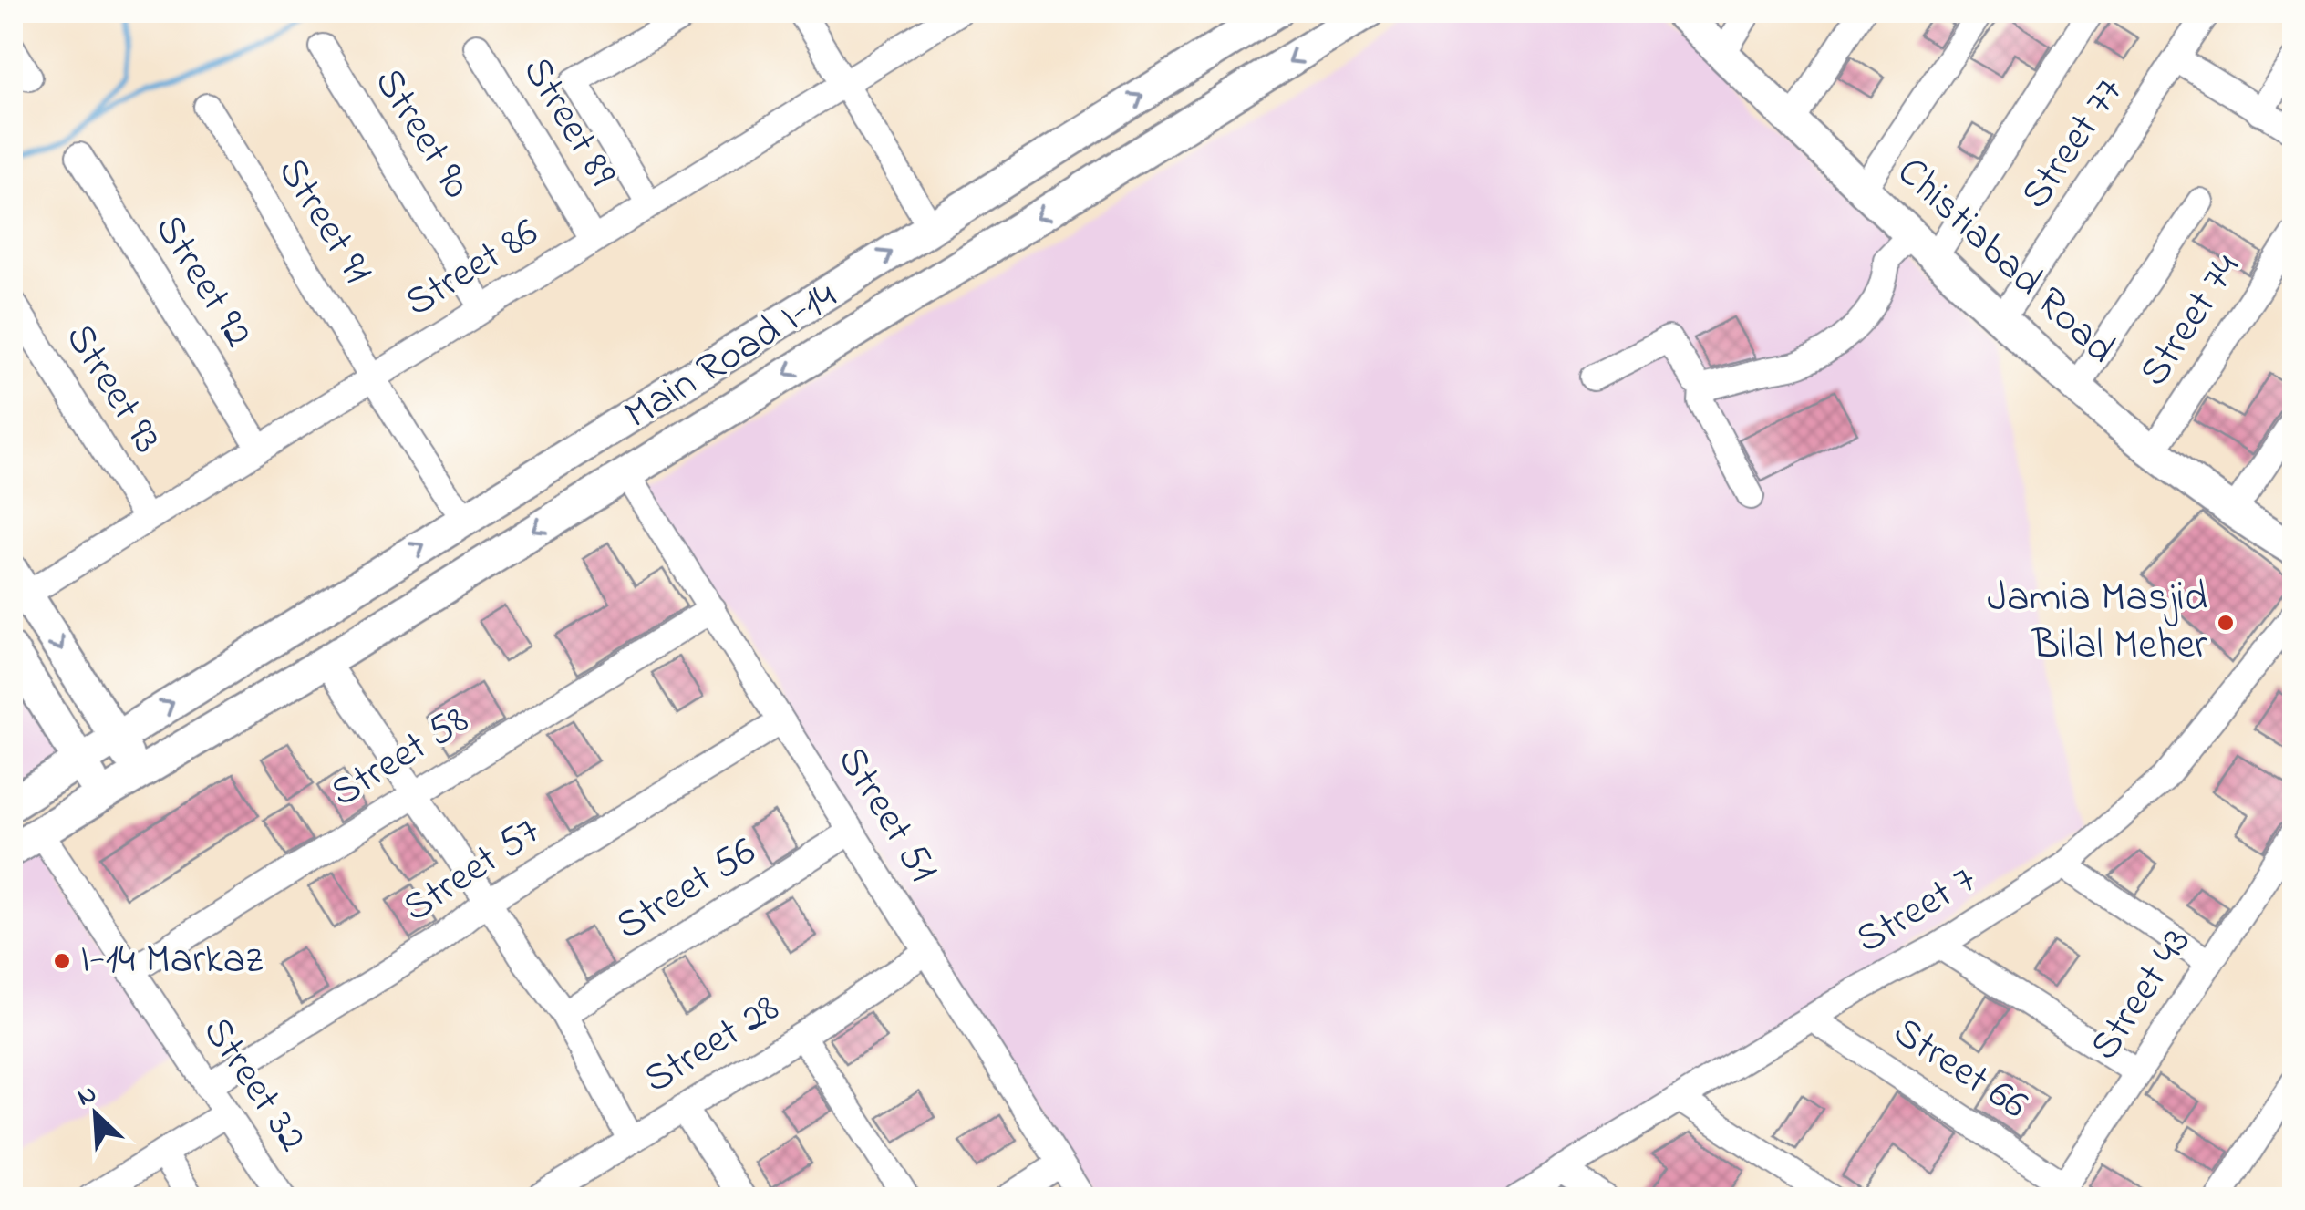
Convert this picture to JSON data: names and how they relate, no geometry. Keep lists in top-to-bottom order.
{
  "streets": {
    "main road": ["Chistiabad Road", "Main Road I-14"],
    "street": [
      "Street 89",
      "Street 90",
      "Street 77",
      "Street 91",
      "Street 86",
      "Street 92",
      "Street 74",
      "Street 93",
      "Street 58",
      "Street 51",
      "Street 57",
      "Street 56",
      "Street 7",
      "Street 43",
      "Street 28",
      "Street 66",
      "Street 32"
    ]
  },
  "crossings": [
    ["Street 89", "Street 86"],
    ["Street 90", "Street 86"],
    ["Street 77", "Chistiabad Road"],
    ["Street 91", "Street 86"],
    ["Street 91", "Main Road I-14"],
    ["Chistiabad Road", "Street 74"],
    ["Street 86", "Street 92"],
    ["Street 86", "Street 93"],
    ["Main Road I-14", "Street 51"],
    ["Main Road I-14", "Street 32"],
    ["Street 58", "Street 51"],
    ["Street 58", "Street 32"],
    ["Street 51", "Street 57"],
    ["Street 51", "Street 56"],
    ["Street 51", "Street 28"],
    ["Street 57", "Street 32"],
    ["Street 7", "Street 66"],
    ["Street 43", "Street 66"]
  ],
  "places": ["Jamia Masjid Bilal Meher", "I-14 Markaz"],
  "north": "top left"
}
